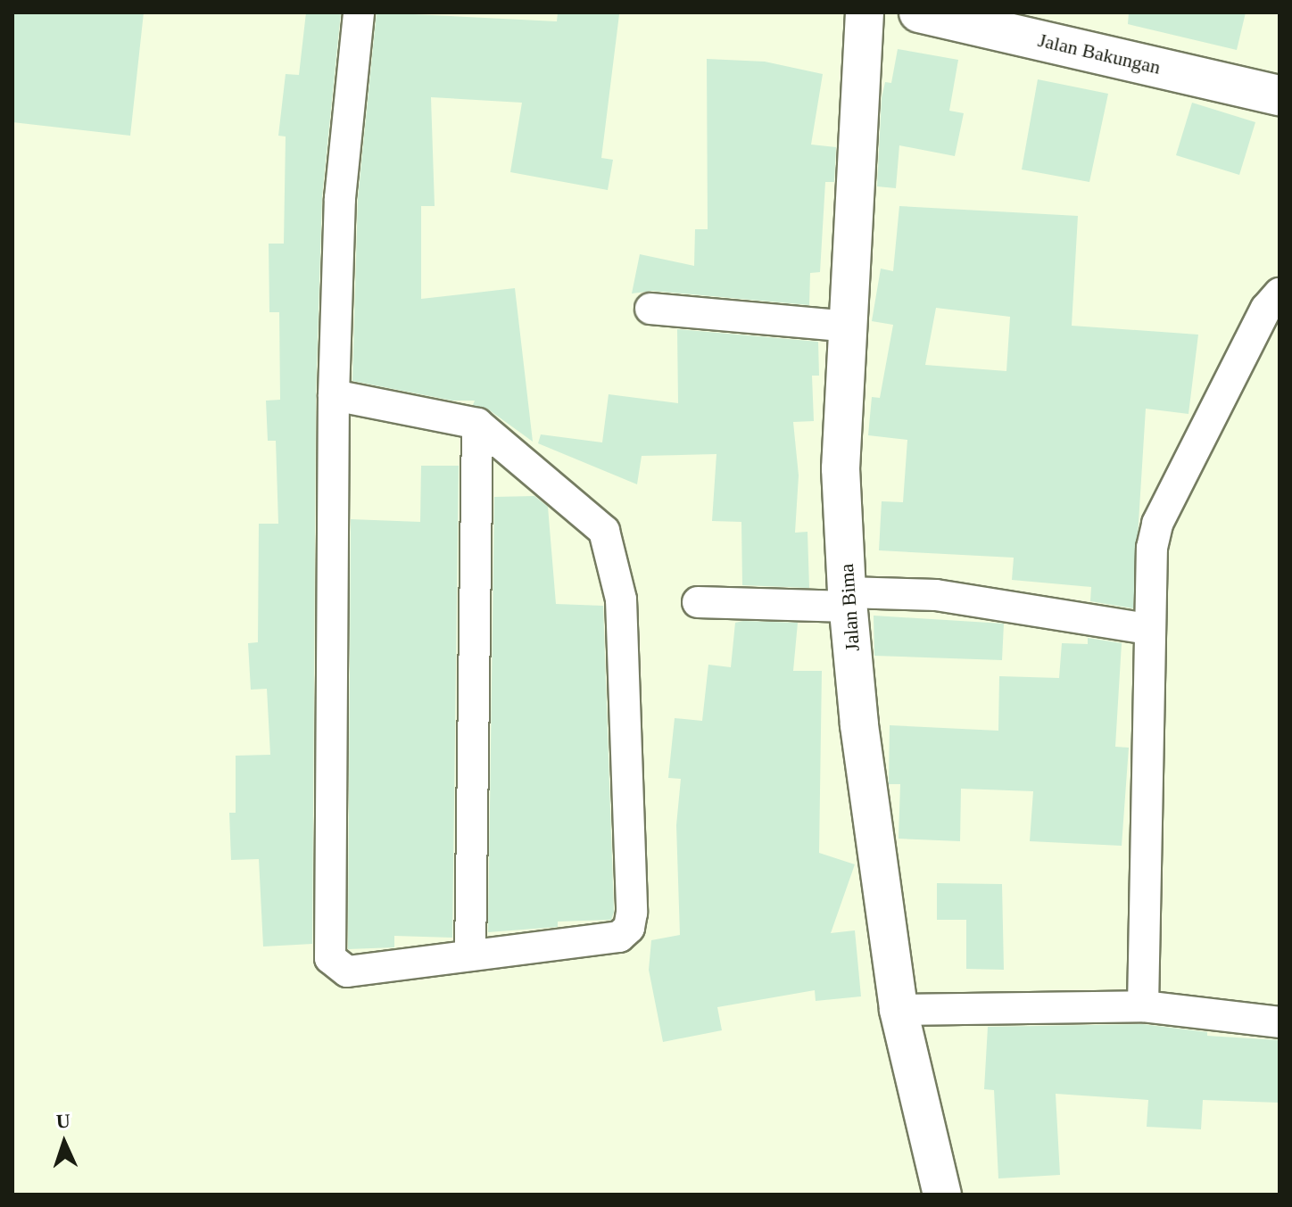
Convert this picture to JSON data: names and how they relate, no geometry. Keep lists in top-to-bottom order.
{
  "streets": {
    "main road": ["Jalan Bakungan"],
    "street": ["Jalan Bima"]
  },
  "north": "top"
}
